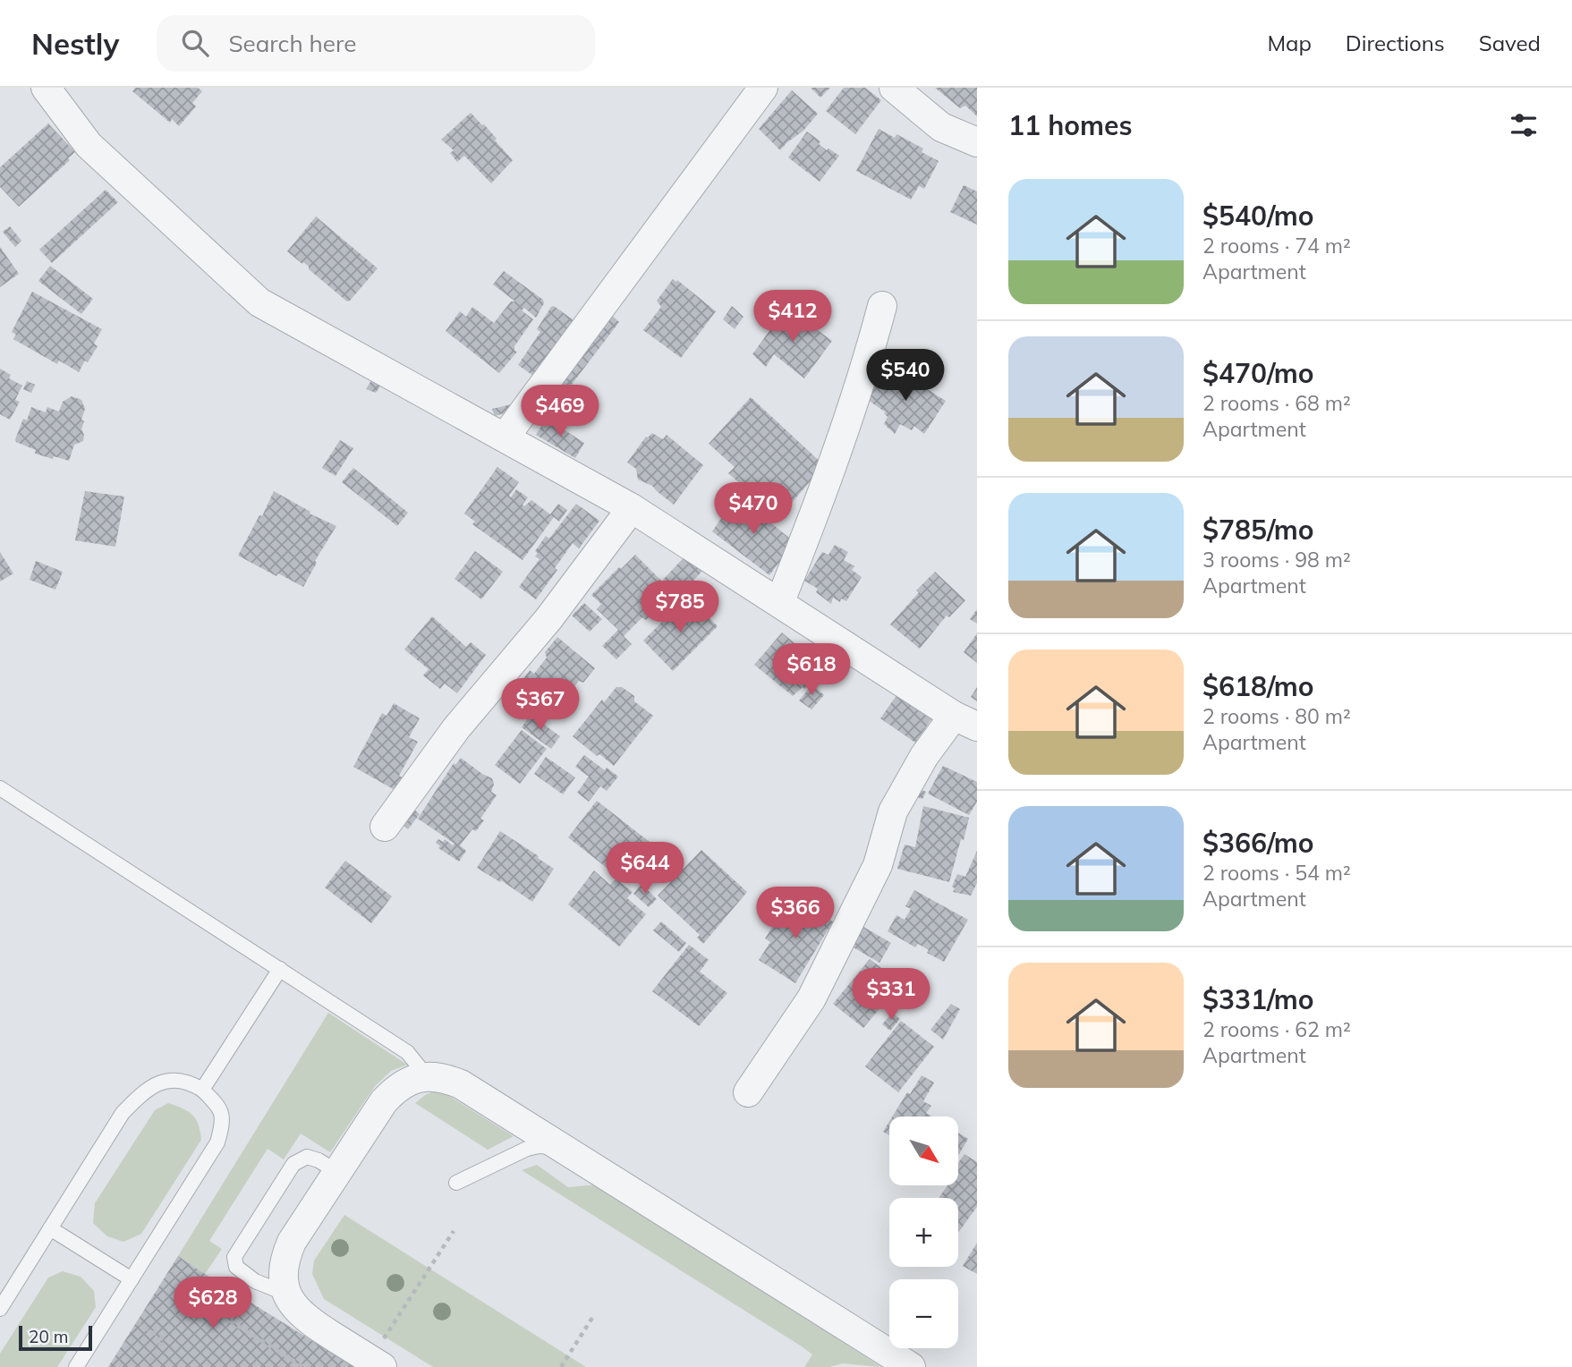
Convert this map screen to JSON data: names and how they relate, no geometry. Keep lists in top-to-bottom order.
{
  "scale_bar": "20 m",
  "north": "bottom right",
  "page": {
    "header": "Nestly",
    "search": "Search here",
    "nav": ["Map", "Directions", "Saved"],
    "heading": "11 homes",
    "list": [
      {
        "name": "$540/mo",
        "note": "2 rooms · 74 m² · Apartment"
      },
      {
        "name": "$470/mo",
        "note": "2 rooms · 68 m² · Apartment"
      },
      {
        "name": "$785/mo",
        "note": "3 rooms · 98 m² · Apartment"
      },
      {
        "name": "$618/mo",
        "note": "2 rooms · 80 m² · Apartment"
      },
      {
        "name": "$366/mo",
        "note": "2 rooms · 54 m² · Apartment"
      },
      {
        "name": "$331/mo",
        "note": "2 rooms · 62 m² · Apartment"
      }
    ],
    "price": [
      "$412",
      "$540",
      "$469",
      "$470",
      "$785",
      "$618",
      "$367",
      "$644",
      "$366",
      "$331",
      "$628"
    ],
    "map_buttons": ["+", "−"],
    "scale": "20 m"
  }
}
